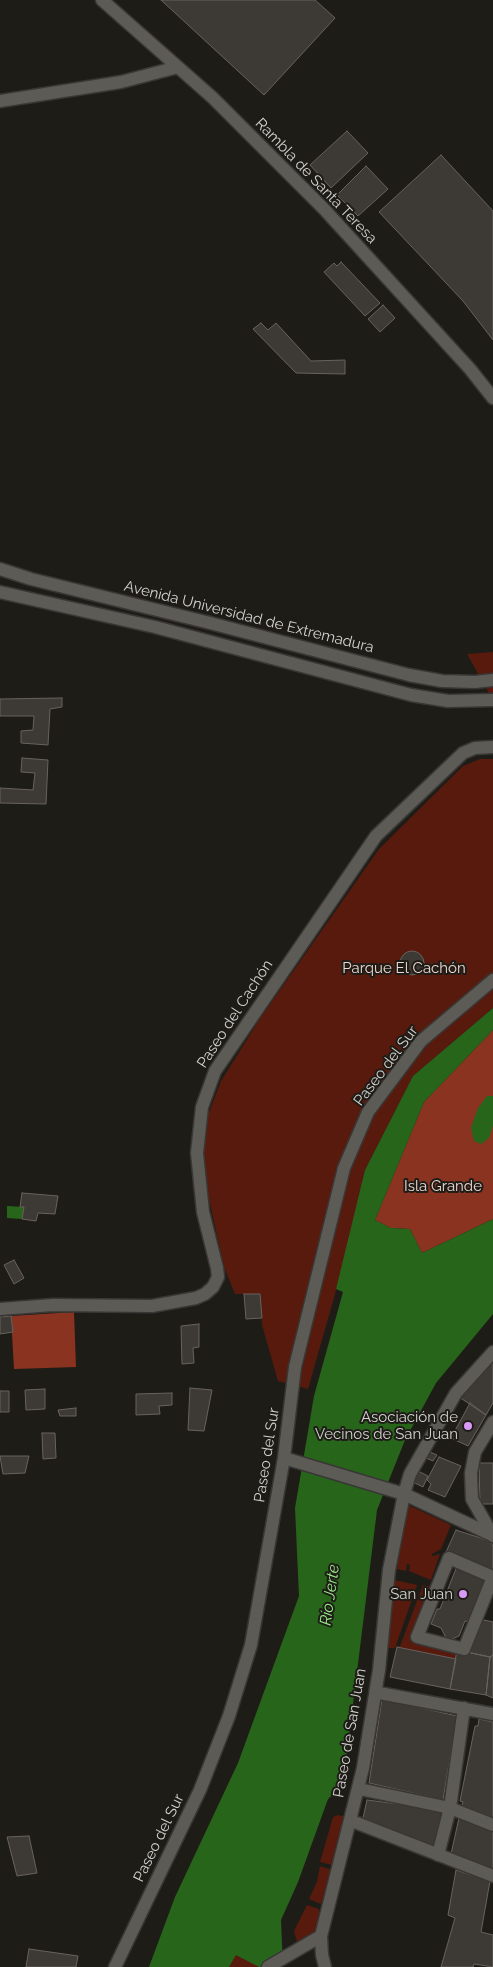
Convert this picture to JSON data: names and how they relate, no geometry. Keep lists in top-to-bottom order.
{
  "streets": {
    "street": [
      "Rambla de Santa Teresa",
      "Avenida Universidad de Extremadura",
      "Paseo del Cachón",
      "Paseo del Sur",
      "Paseo de San Juan"
    ]
  },
  "water": ["Río Jerte"],
  "parks": ["Parque El Cachón", "Isla Grande"],
  "places": ["Asociación de Vecinos de San Juan", "San Juan"]
}
